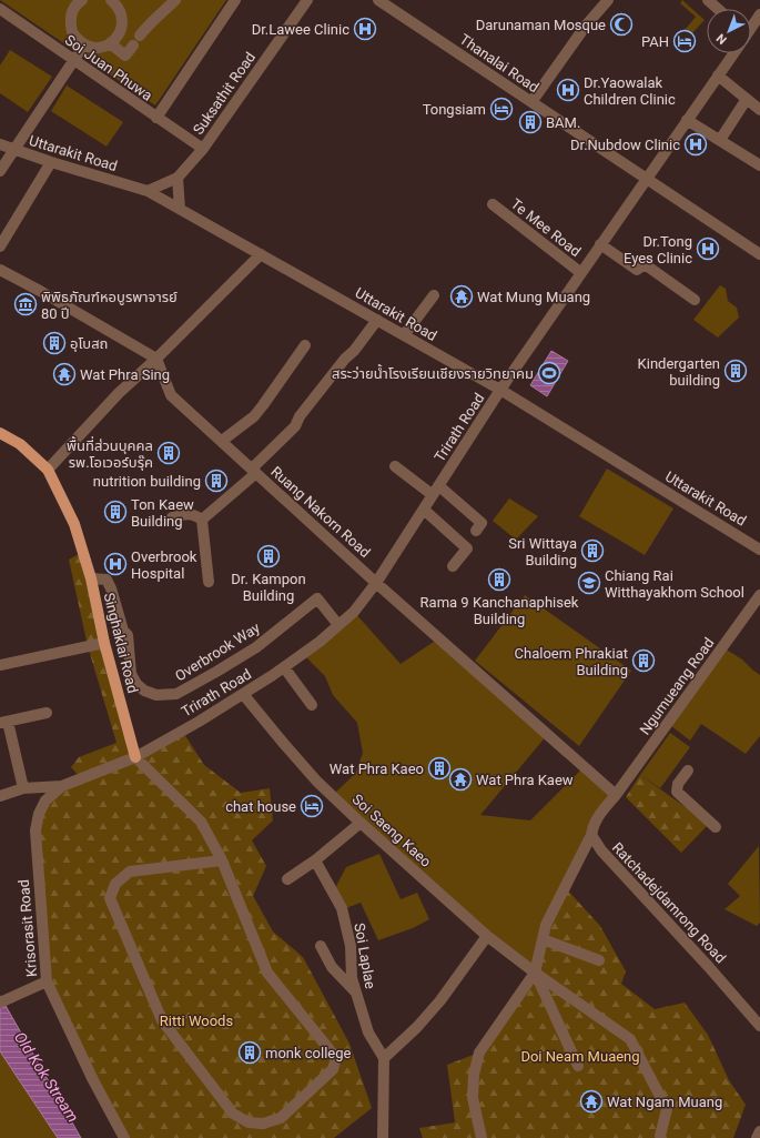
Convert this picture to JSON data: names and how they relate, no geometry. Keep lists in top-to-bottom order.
{
  "streets": {
    "main road": ["Singhaklai Road"],
    "street": [
      "Thanalai Road",
      "Soi Juan Phuwa",
      "Suksathit Road",
      "Uttarakit Road",
      "Te Mee Road",
      "Trirath Road",
      "Ruang Nakorn Road",
      "Overbrook Way",
      "Ngumueang Road",
      "Soi Saeng Kaeo",
      "Ratchadejdamrong Road",
      "Krisorasit Road",
      "Soi Laplae"
    ]
  },
  "crossings": [
    ["Thanalai Road", "Trirath Road"],
    ["Soi Juan Phuwa", "Suksathit Road"],
    ["Suksathit Road", "Uttarakit Road"],
    ["Uttarakit Road", "Trirath Road"],
    ["Te Mee Road", "Trirath Road"],
    ["Trirath Road", "Ruang Nakorn Road"],
    ["Trirath Road", "Singhaklai Road"],
    ["Trirath Road", "Overbrook Way"],
    ["Trirath Road", "Soi Saeng Kaeo"],
    ["Trirath Road", "Krisorasit Road"],
    ["Ruang Nakorn Road", "Ngumueang Road"],
    ["Singhaklai Road", "Overbrook Way"],
    ["Singhaklai Road", "Krisorasit Road"]
  ],
  "water": ["Old Kok Stream"],
  "parks": ["Ritti Woods", "Doi Neam Muaeng"],
  "places": {
    "mosque": ["Darunaman Mosque"],
    "hospital": [
      "Dr.Lawee Clinic",
      "Dr.Yaowalak Children Clinic",
      "Dr.Nubdow Clinic",
      "Dr.Tong Eyes Clinic",
      "Overbrook Hospital"
    ],
    "hotel": ["PAH", "Tongsiam", "chat house"],
    "building": [
      "BAM.",
      "อุโบสถ",
      "Kindergarten building",
      "พื้นที่ส่วนบุคคล รพ.โอเวอร์บรุ๊ค",
      "nutrition building",
      "Ton Kaew Building",
      "Sri Wittaya Building",
      "Dr. Kampon Building",
      "Rama 9 Kanchanaphisek Building",
      "Chaloem Phrakiat Building",
      "Wat Phra Kaeo",
      "monk college"
    ],
    "temple": [
      "Wat Mung Muang",
      "Wat Phra Sing",
      "Wat Phra Kaew",
      "Wat Ngam Muang"
    ],
    "museum": ["พิพิธภัณฑ์หอบูรพาจารย์ 80 ปี"],
    "sports": ["สระว่ายน้ำโรงเรียนเชียงรายวิทยาคม"],
    "school or university": ["Chiang Rai Witthayakhom School"]
  },
  "north": "bottom left"
}
